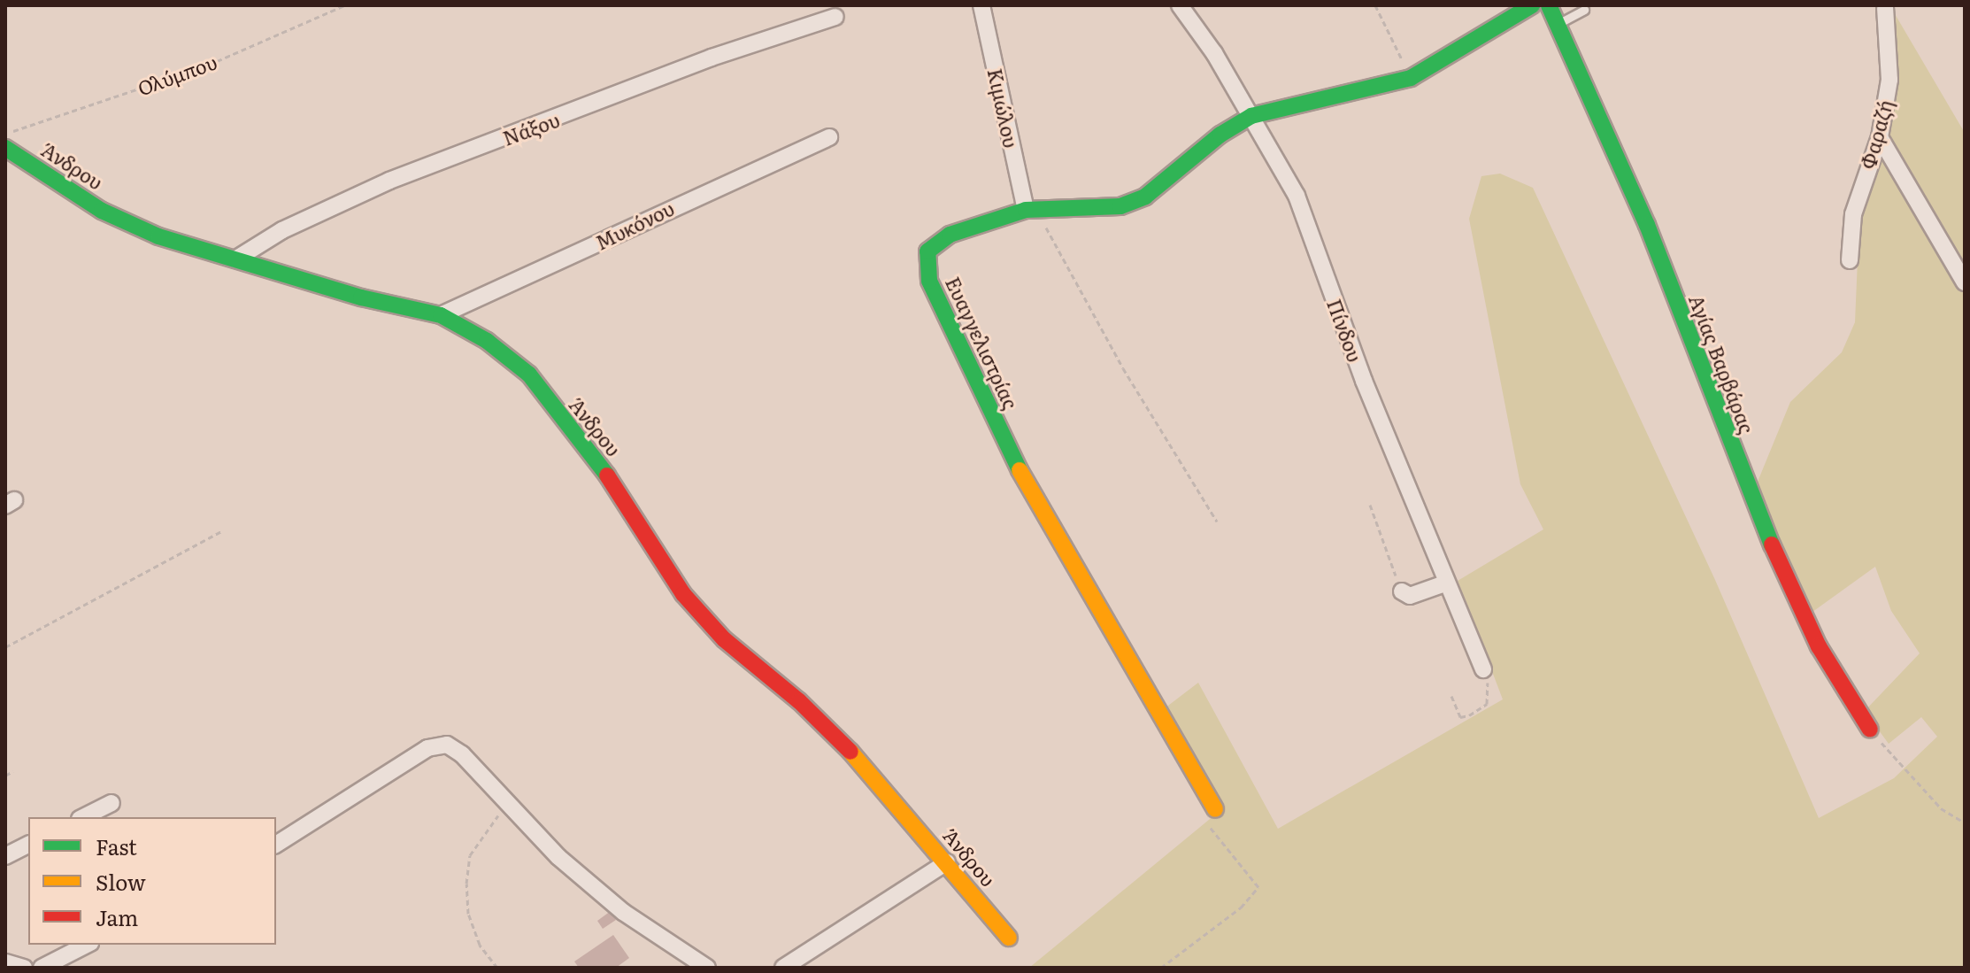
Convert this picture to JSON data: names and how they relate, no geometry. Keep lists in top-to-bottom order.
{
  "streets": {
    "street": [
      "Κιμώλου",
      "Νάξου",
      "Φαραζή",
      "Άνδρου",
      "Μυκόνου",
      "Πίνδου",
      "Ευαγγελιστρίας",
      "Αγίας Βαρβάρας"
    ],
    "path": ["Ολύμπου"]
  },
  "crossings": [
    ["Κιμώλου", "Ευαγγελιστρίας"],
    ["Νάξου", "Άνδρου"],
    ["Άνδρου", "Μυκόνου"],
    ["Πίνδου", "Ευαγγελιστρίας"]
  ],
  "legend": ["Fast", "Slow", "Jam"]
}
